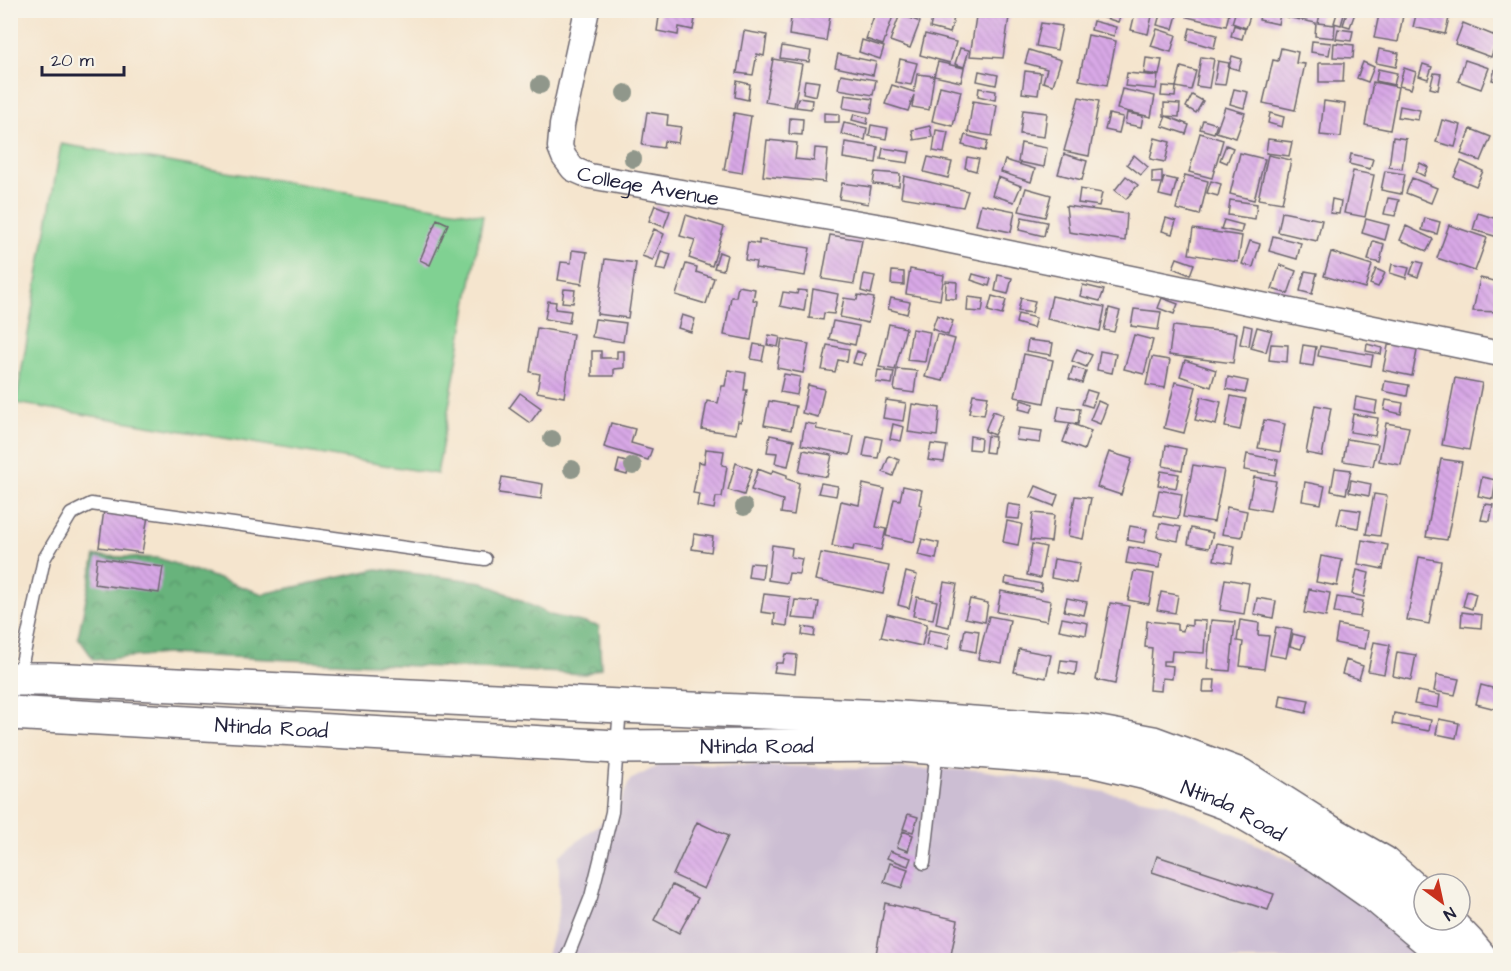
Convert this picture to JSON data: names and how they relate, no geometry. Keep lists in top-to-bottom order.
{
  "streets": {
    "main road": ["Ntinda Road"],
    "street": ["College Avenue"]
  },
  "scale_bar": "20 m",
  "north": "bottom right"
}
